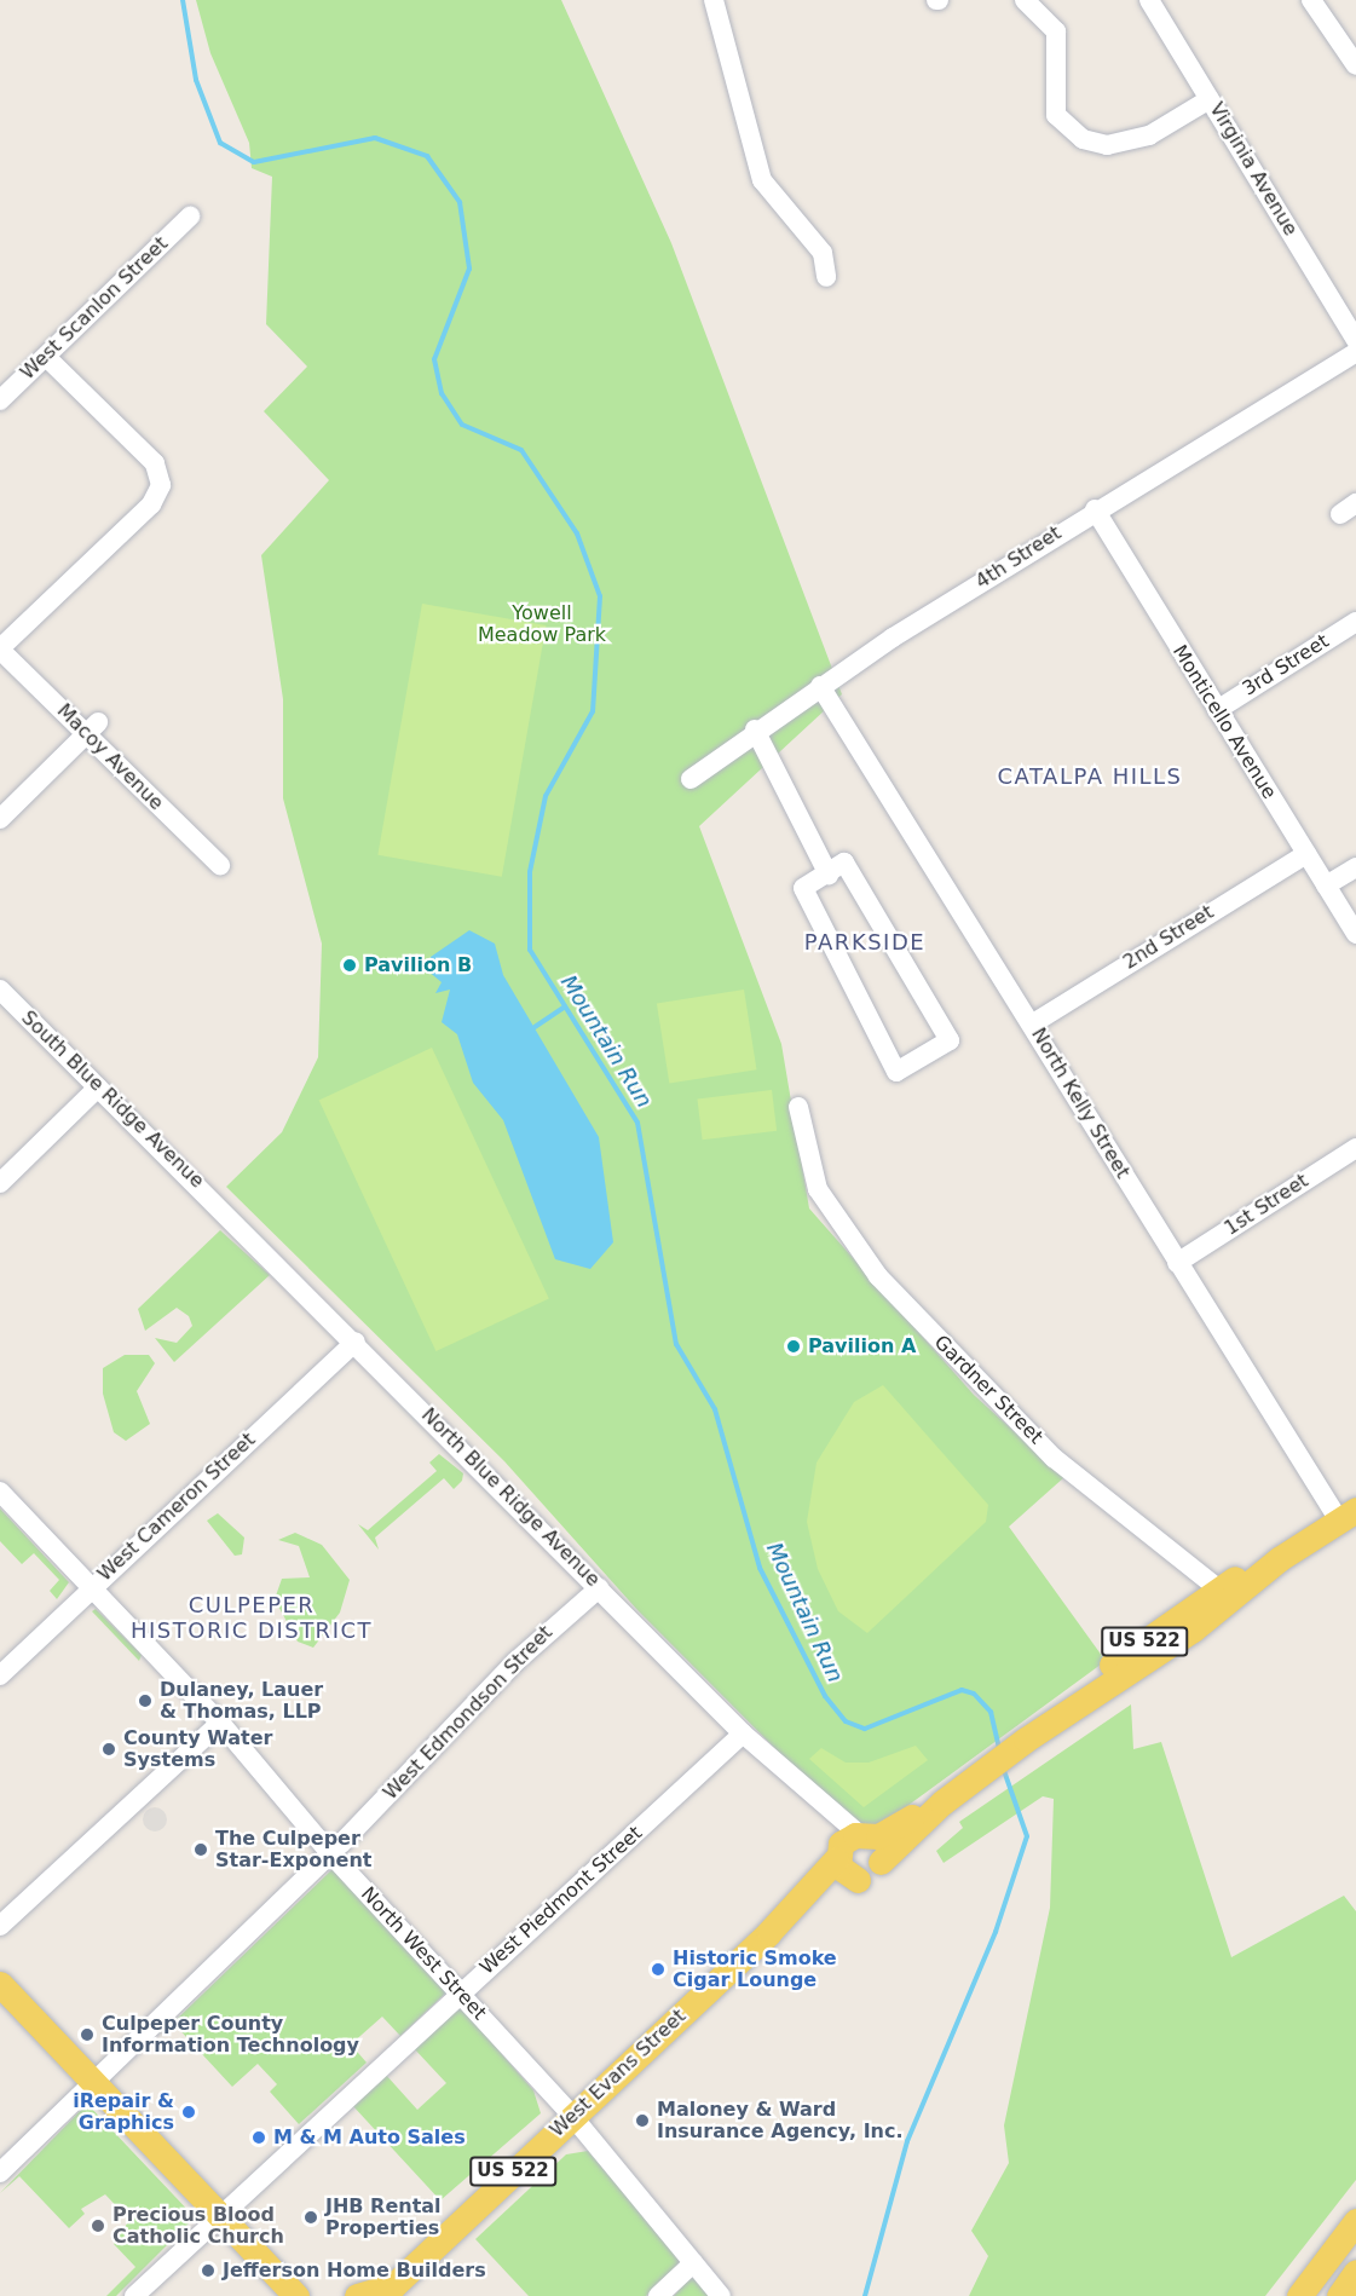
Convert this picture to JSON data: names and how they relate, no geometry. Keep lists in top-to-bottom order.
{
  "streets": {
    "main road": ["US 522", "West Evans Street"],
    "street": [
      "Virginia Avenue",
      "West Scanlon Street",
      "4th Street",
      "3rd Street",
      "Monticello Avenue",
      "Macoy Avenue",
      "2nd Street",
      "South Blue Ridge Avenue",
      "North Kelly Street",
      "1st Street",
      "Gardner Street",
      "North Blue Ridge Avenue",
      "West Cameron Street",
      "West Edmondson Street",
      "West Piedmont Street",
      "North West Street"
    ]
  },
  "crossings": [
    ["4th Street", "Monticello Avenue"],
    ["4th Street", "North Kelly Street"],
    ["3rd Street", "Monticello Avenue"],
    ["Monticello Avenue", "2nd Street"],
    ["2nd Street", "North Kelly Street"],
    ["South Blue Ridge Avenue", "North Blue Ridge Avenue"],
    ["North Kelly Street", "1st Street"],
    ["North Kelly Street", "US 522"],
    ["Gardner Street", "US 522"],
    ["North Blue Ridge Avenue", "West Cameron Street"],
    ["North Blue Ridge Avenue", "US 522"],
    ["North Blue Ridge Avenue", "West Edmondson Street"],
    ["North Blue Ridge Avenue", "West Piedmont Street"],
    ["North Blue Ridge Avenue", "West Evans Street"],
    ["West Cameron Street", "North West Street"],
    ["US 522", "West Evans Street"],
    ["West Edmondson Street", "North West Street"],
    ["West Piedmont Street", "North West Street"],
    ["North West Street", "West Evans Street"]
  ],
  "districts": ["CATALPA HILLS", "PARKSIDE", "CULPEPER HISTORIC DISTRICT"],
  "water": ["Mountain Run"],
  "parks": ["Yowell Meadow Park"],
  "places": [
    "Pavilion B",
    "Pavilion A",
    "Dulaney, Lauer & Thomas, LLP",
    "County Water Systems",
    "The Culpeper Star-Exponent",
    "Historic Smoke Cigar Lounge",
    "Culpeper County Information Technology",
    "iRepair & Graphics",
    "Maloney & Ward Insurance Agency, Inc.",
    "M & M Auto Sales",
    "JHB Rental Properties",
    "Precious Blood Catholic Church",
    "Jefferson Home Builders"
  ]
}
